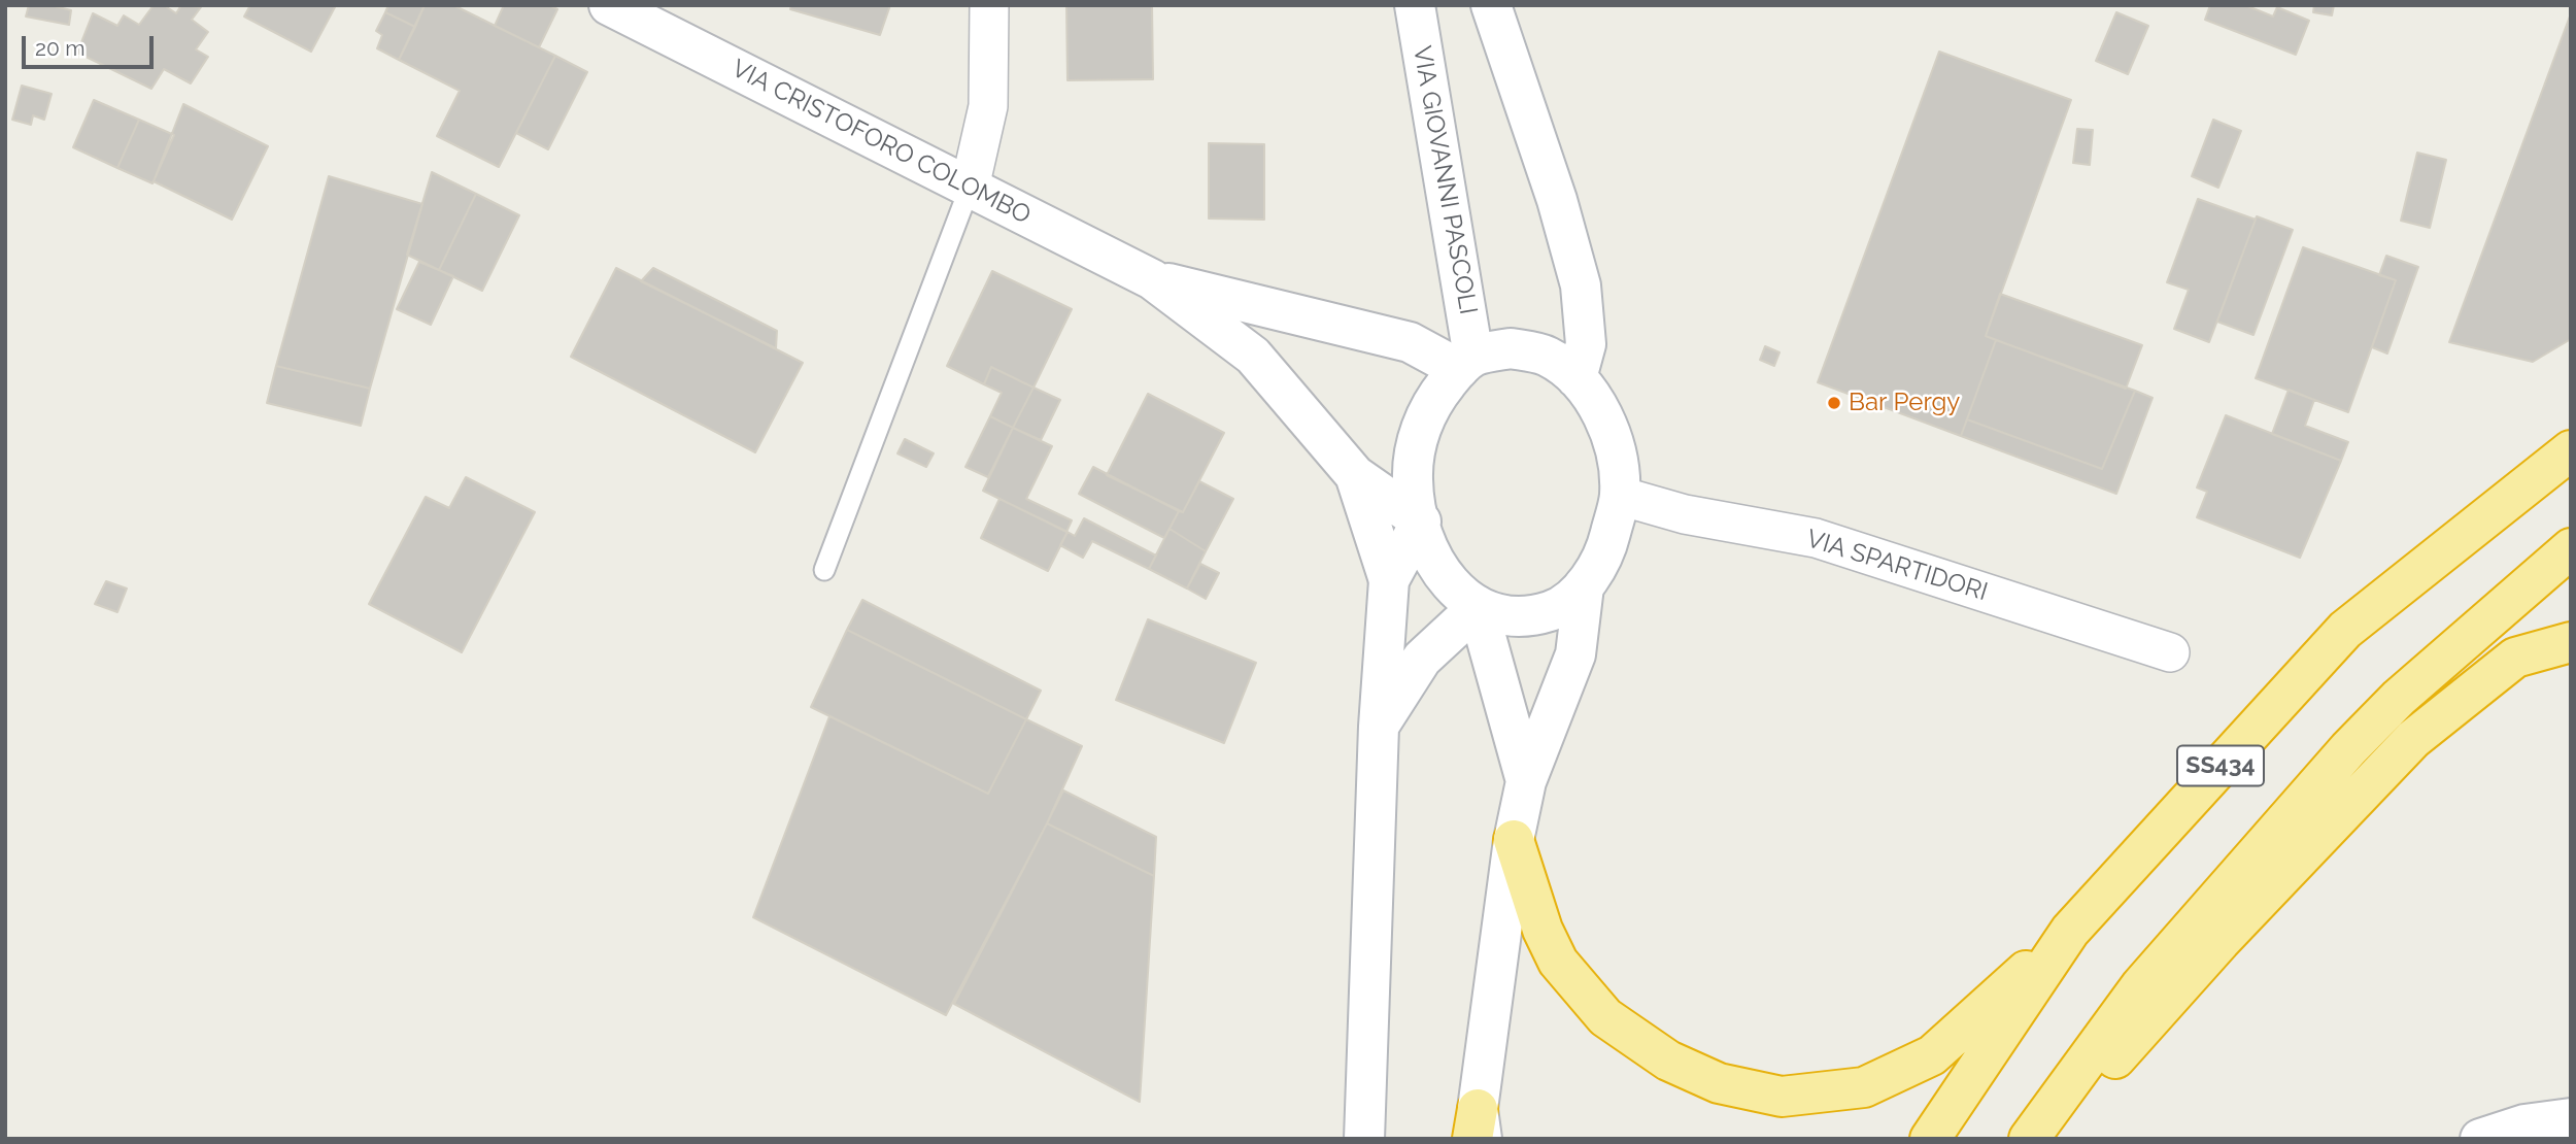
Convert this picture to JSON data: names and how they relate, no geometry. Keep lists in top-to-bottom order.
{
  "streets": {
    "highway": ["SS434"],
    "main road": ["VIA CRISTOFORO COLOMBO", "VIA GIOVANNI PASCOLI"],
    "street": ["VIA SPARTIDORI"]
  },
  "crossings": [
    ["VIA CRISTOFORO COLOMBO", "VIA GIOVANNI PASCOLI"],
    ["VIA CRISTOFORO COLOMBO", "VIA SPARTIDORI"],
    ["VIA GIOVANNI PASCOLI", "VIA SPARTIDORI"]
  ],
  "places": ["Bar Pergy"],
  "scale_bar": "20 m"
}
